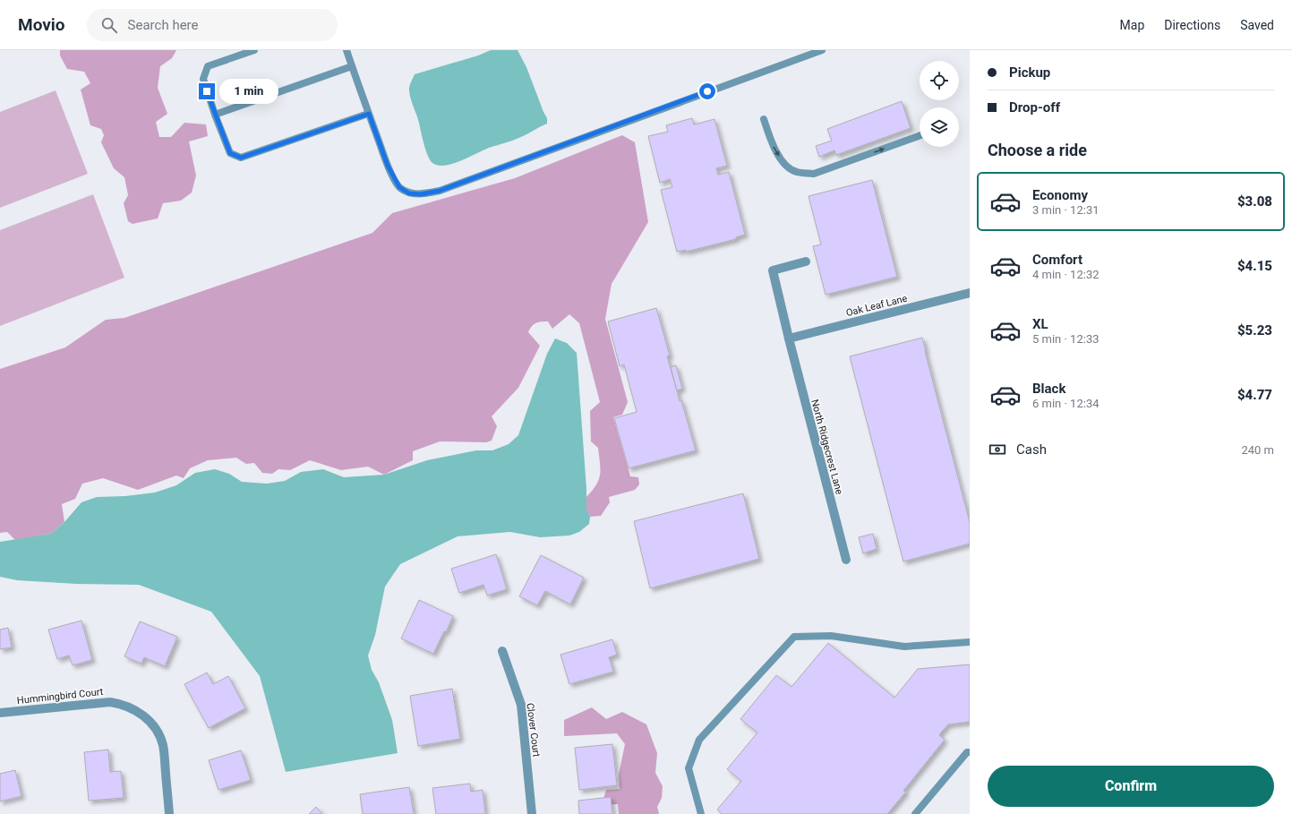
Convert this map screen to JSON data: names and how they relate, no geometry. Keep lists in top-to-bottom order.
{
  "streets": {
    "street": [
      "Oak Leaf Lane",
      "North Ridgecrest Lane",
      "Hummingbird Court",
      "Clover Court"
    ]
  },
  "crossings": [
    ["Oak Leaf Lane", "North Ridgecrest Lane"]
  ],
  "page": {
    "header": "Movio",
    "search": "Search here",
    "nav": ["Map", "Directions", "Saved"],
    "banner": ["Pickup", "Drop-off"],
    "bubble": "1 min",
    "heading": "Choose a ride",
    "list": [
      {
        "name": "Economy",
        "note": "3 min · 12:31",
        "value": "$3.08"
      },
      {
        "name": "Comfort",
        "note": "4 min · 12:32",
        "value": "$4.15"
      },
      {
        "name": "XL",
        "note": "5 min · 12:33",
        "value": "$5.23"
      },
      {
        "name": "Black",
        "note": "6 min · 12:34",
        "value": "$4.77"
      }
    ],
    "pay": ["Cash", "240 m"],
    "buttons": "Confirm"
  }
}
